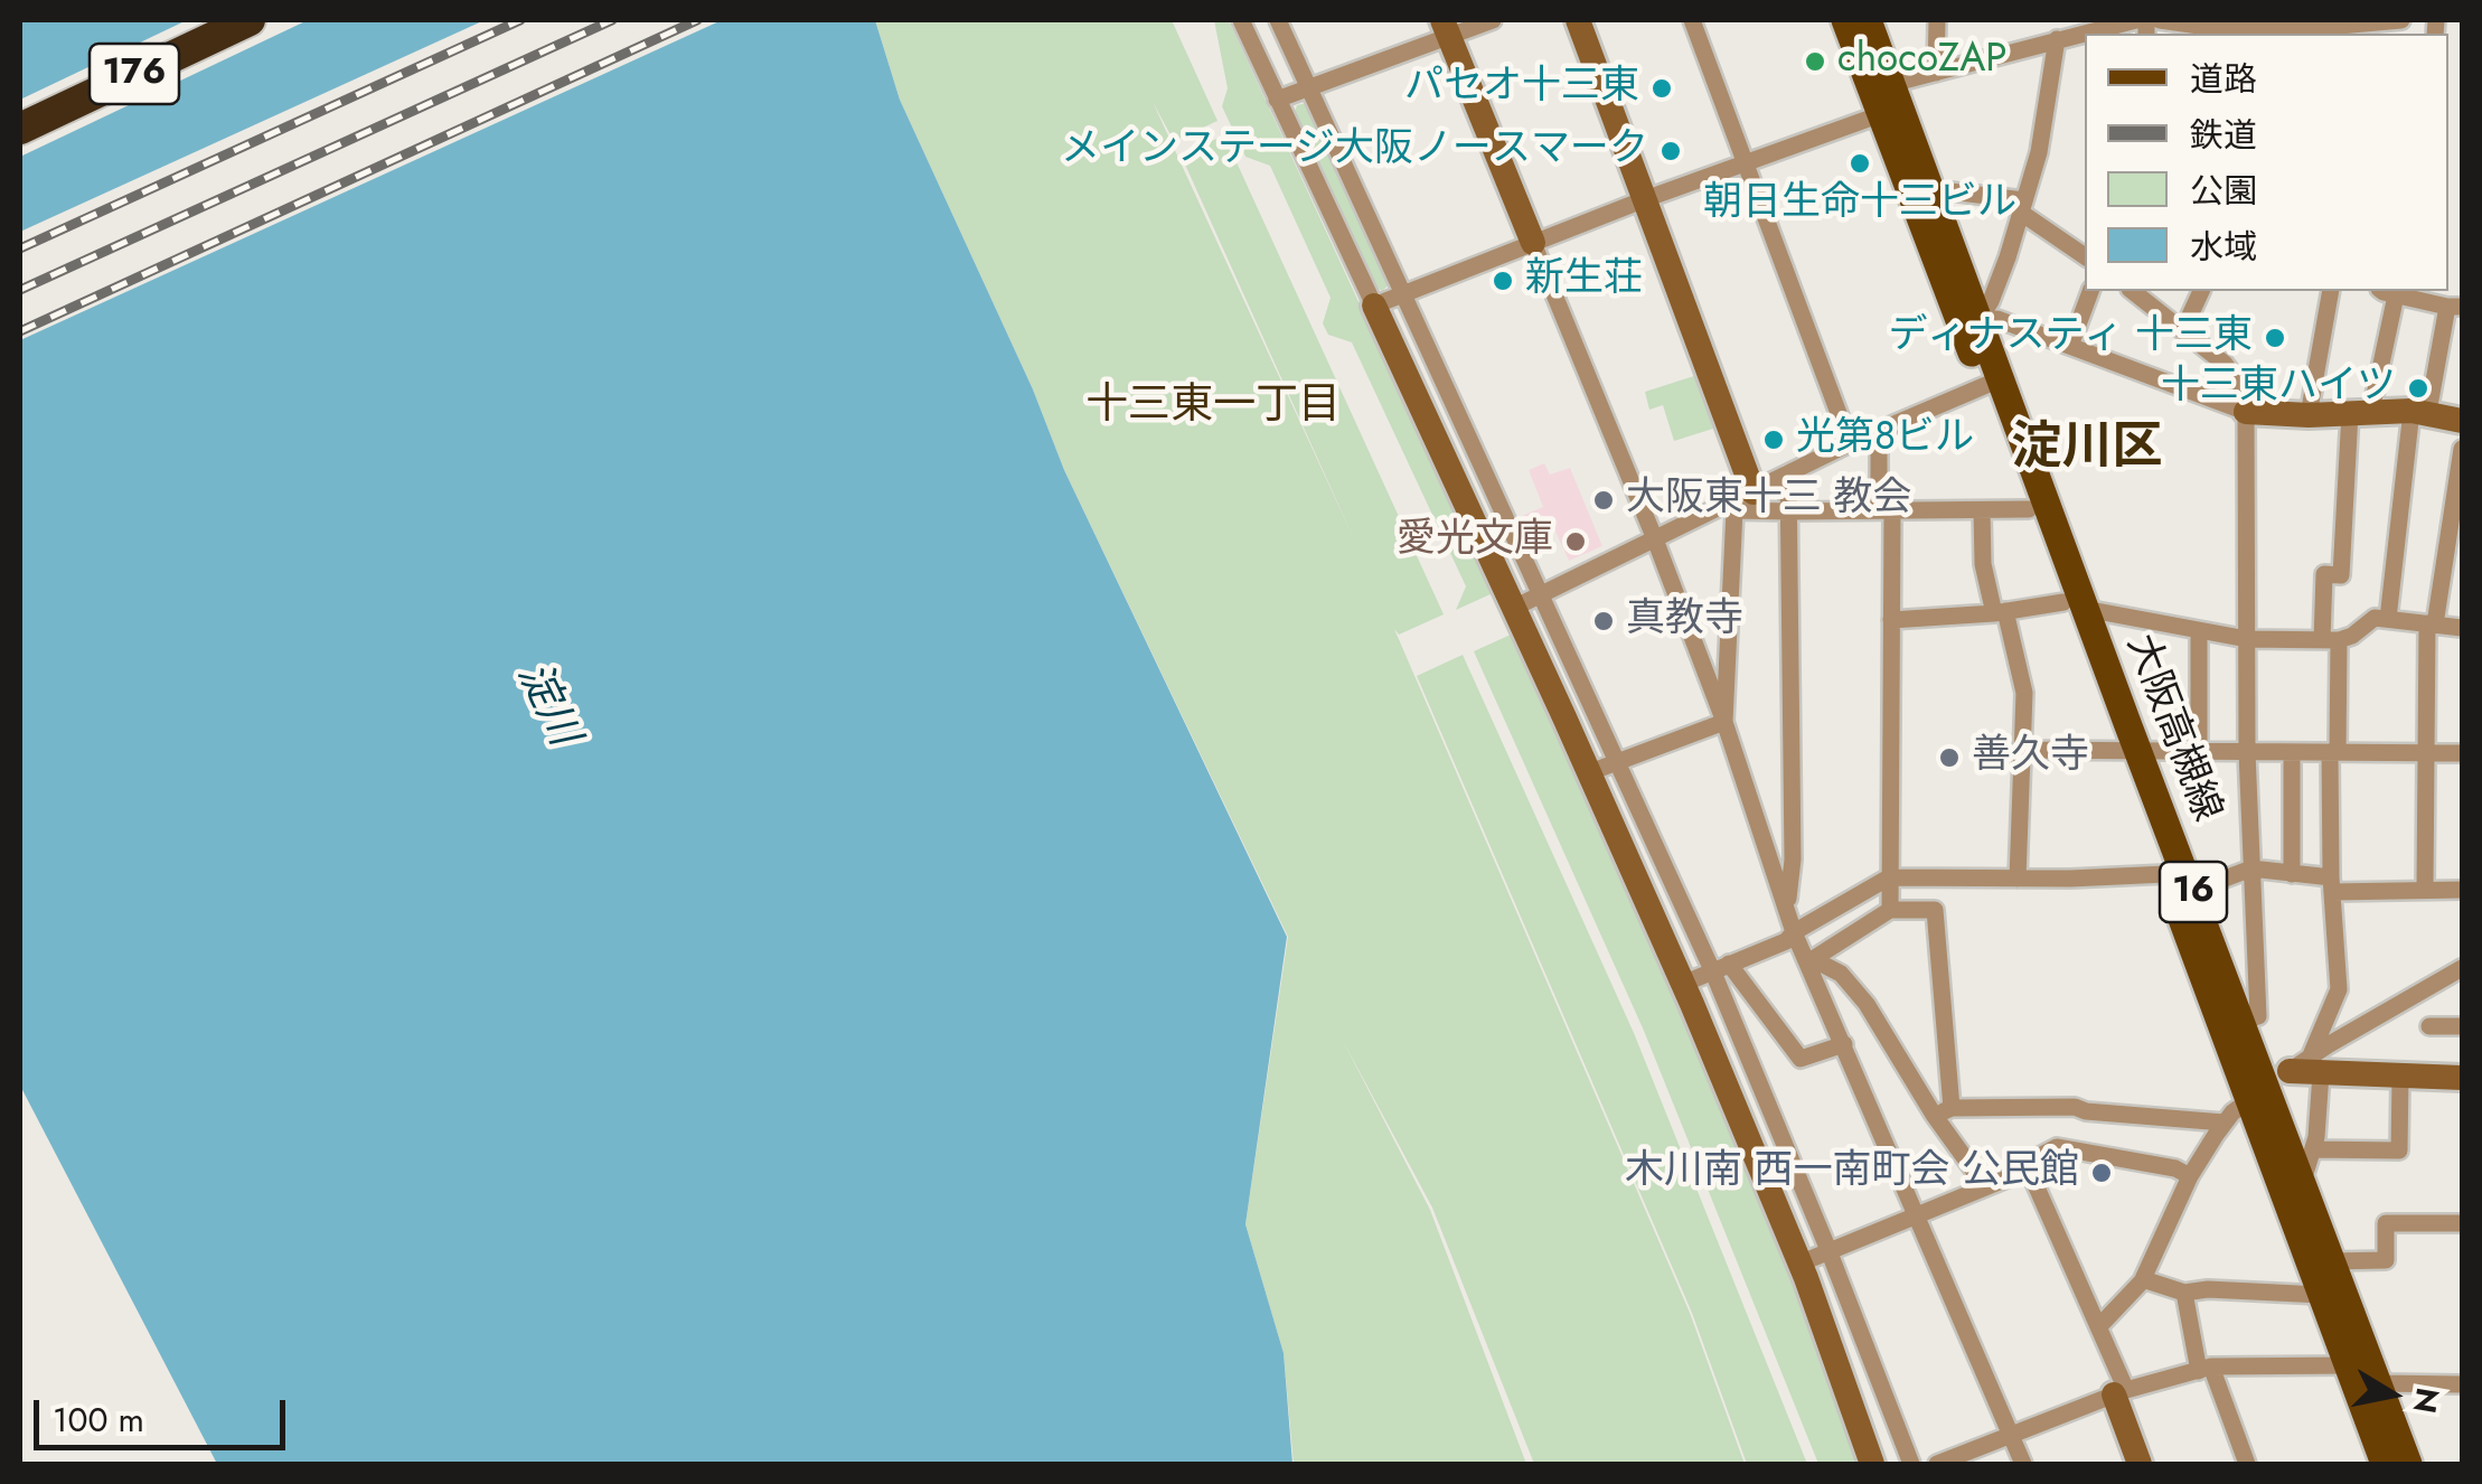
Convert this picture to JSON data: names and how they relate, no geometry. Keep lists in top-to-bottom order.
{
  "streets": {
    "highway": ["176"],
    "main road": ["大阪高槻線", "16"]
  },
  "districts": ["十三東一丁目", "淀川区"],
  "water": ["淀川"],
  "places": [
    "chocoZAP",
    "パセオ十三東",
    "メインステージ大阪ノースマーク",
    "朝日生命十三ビル",
    "新生荘",
    "ディナスティ 十三東",
    "十三東ハイツ",
    "光第8ビル",
    "大阪東十三 教会",
    "愛光文庫",
    "真教寺",
    "善久寺",
    "木川南 西一南町会 公民館"
  ],
  "legend": [
    "道路",
    "鉄道",
    "公園",
    "水域"
  ],
  "scale_bar": "100 m",
  "north": "right"
}
